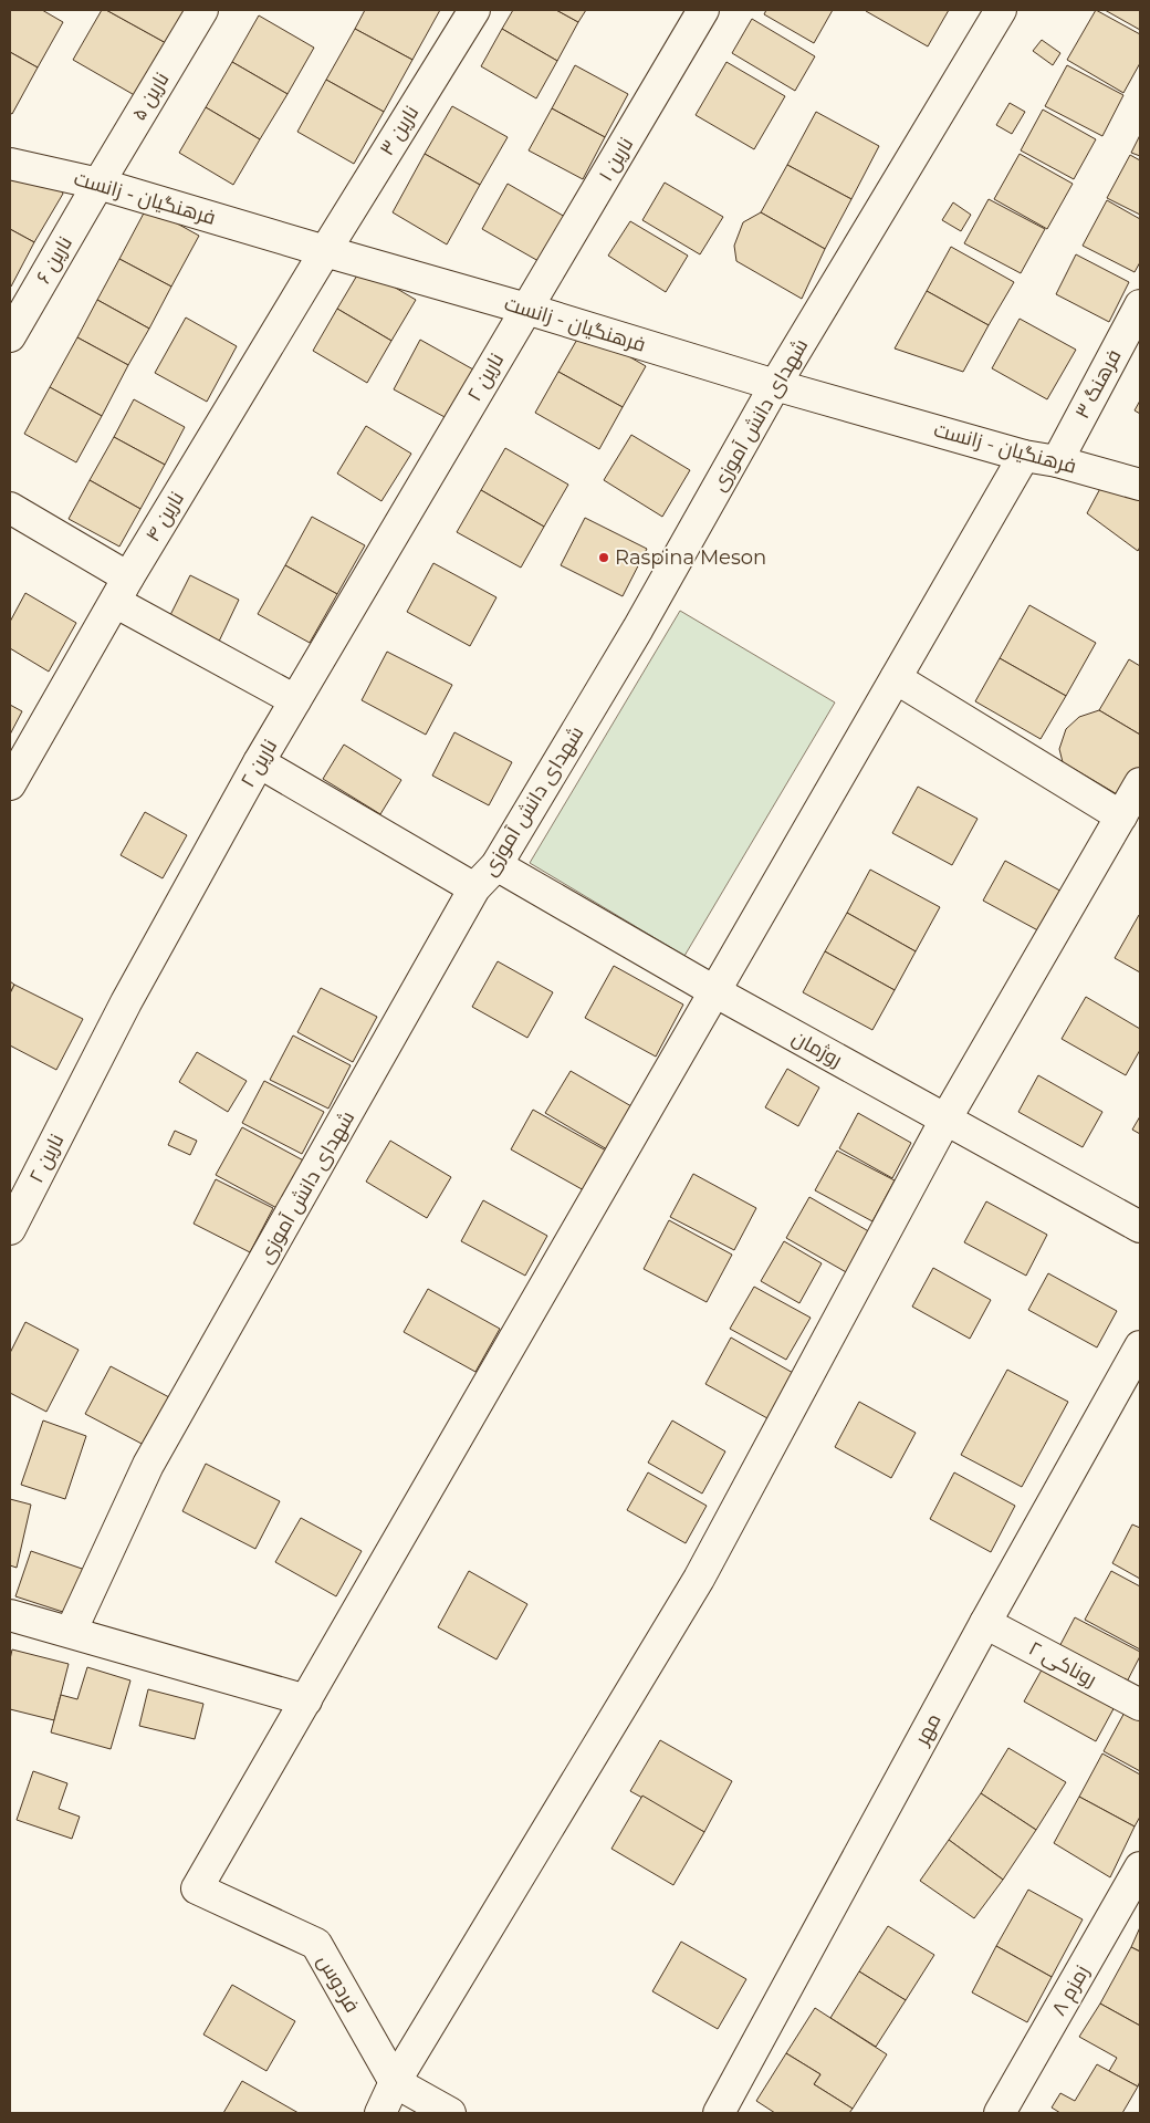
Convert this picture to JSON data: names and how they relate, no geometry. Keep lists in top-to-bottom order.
{
  "streets": {
    "street": [
      "نارین ۵",
      "نارین ۳",
      "نارین ۱",
      "فرهنگیان - زانست",
      "نارین ۶",
      "نارین ۲",
      "فرهنگ ۳",
      "شهدای دانش آموزی",
      "نارین ۴",
      "روژمان",
      "روناکی ۲",
      "مهر",
      "فردوس",
      "زمزم ۸"
    ]
  },
  "crossings": [
    ["نارین ۵", "فرهنگیان - زانست"],
    ["نارین ۵", "نارین ۶"],
    ["نارین ۳", "فرهنگیان - زانست"],
    ["نارین ۳", "نارین ۴"],
    ["نارین ۱", "فرهنگیان - زانست"],
    ["نارین ۱", "نارین ۲"],
    ["فرهنگیان - زانست", "نارین ۶"],
    ["فرهنگیان - زانست", "نارین ۲"],
    ["فرهنگیان - زانست", "فرهنگ ۳"],
    ["فرهنگیان - زانست", "شهدای دانش آموزی"],
    ["فرهنگیان - زانست", "نارین ۴"],
    ["شهدای دانش آموزی", "روژمان"],
    ["روناکی ۲", "مهر"]
  ],
  "places": ["Raspina Meson"]
}
